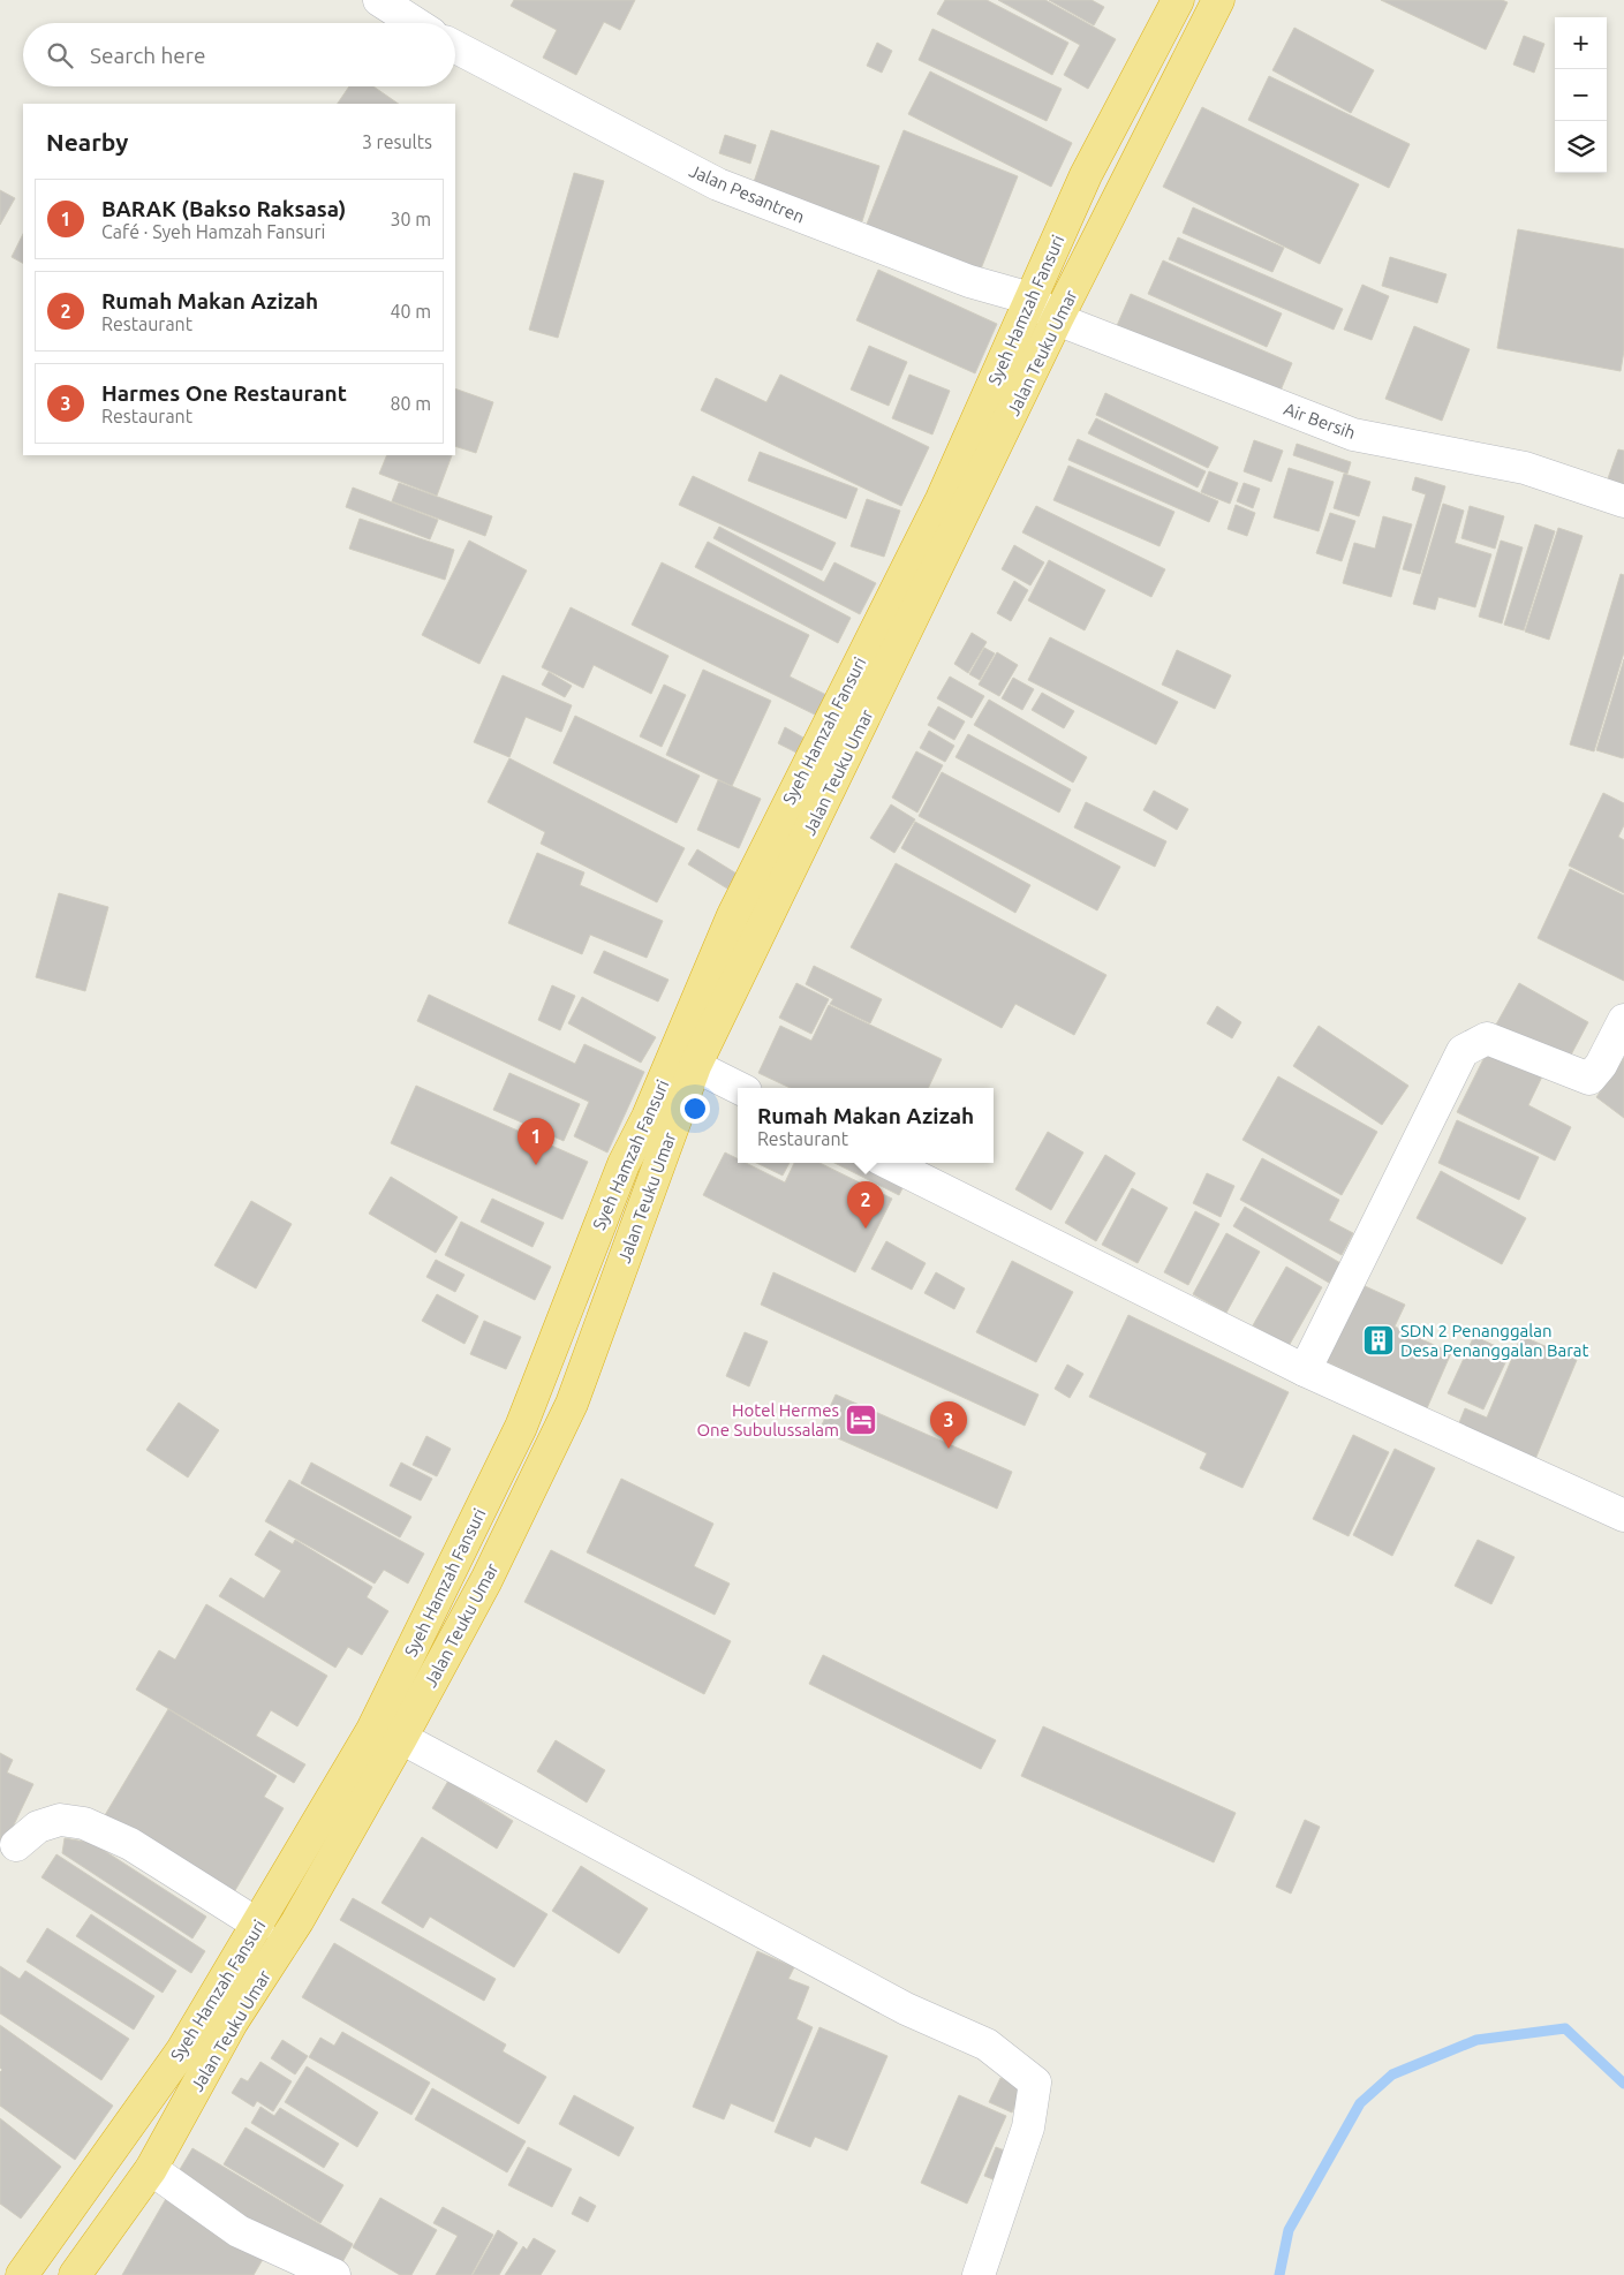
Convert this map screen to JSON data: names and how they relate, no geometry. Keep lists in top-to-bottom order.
{
  "streets": {
    "highway": ["Syeh Hamzah Fansuri", "Jalan Teuku Umar"],
    "street": ["Jalan Pesantren", "Air Bersih"]
  },
  "crossings": [
    ["Jalan Pesantren", "Syeh Hamzah Fansuri"],
    ["Jalan Pesantren", "Air Bersih"],
    ["Syeh Hamzah Fansuri", "Air Bersih"],
    ["Jalan Teuku Umar", "Air Bersih"]
  ],
  "places": {
    "building": ["SDN 2 Penanggalan Desa Penanggalan Barat"],
    "hotel": ["Hotel Hermes One Subulussalam"]
  },
  "page": {
    "map_buttons": ["+", "−"],
    "search": "Search here",
    "heading": ["Nearby", "3 results"],
    "list": [
      {
        "mark": "1",
        "name": "BARAK (Bakso Raksasa)",
        "note": "Café · Syeh Hamzah Fansuri",
        "value": "30 m"
      },
      {
        "mark": "2",
        "name": "Rumah Makan Azizah",
        "note": "Restaurant",
        "value": "40 m"
      },
      {
        "mark": "3",
        "name": "Harmes One Restaurant",
        "note": "Restaurant",
        "value": "80 m"
      }
    ],
    "popup": ["Rumah Makan Azizah", "Restaurant"],
    "pins": ["1", "2", "3"]
  }
}
